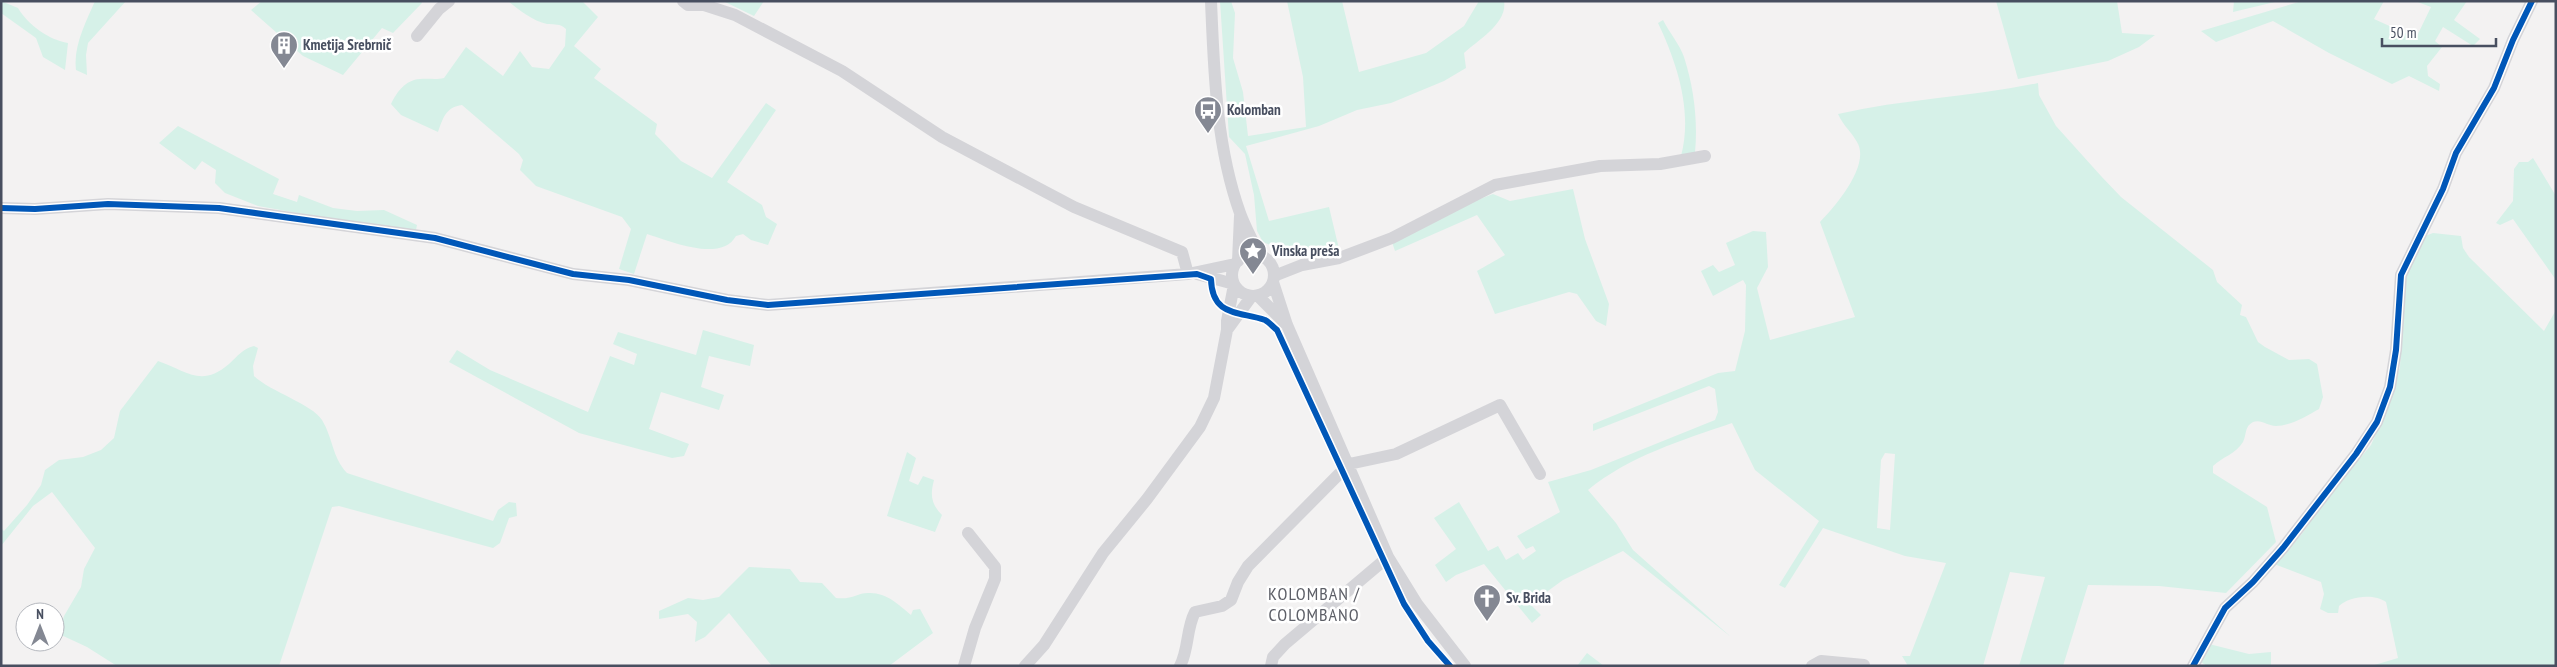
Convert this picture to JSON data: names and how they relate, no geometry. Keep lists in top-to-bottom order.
{
  "districts": ["KOLOMBAN / COLOMBANO"],
  "places": {
    "building": ["Kmetija Srebrnič"],
    "bus stop": ["Kolomban"],
    "place": ["Vinska preša"],
    "church": ["Sv. Brida"]
  },
  "scale_bar": "50 m",
  "north": "top"
}
